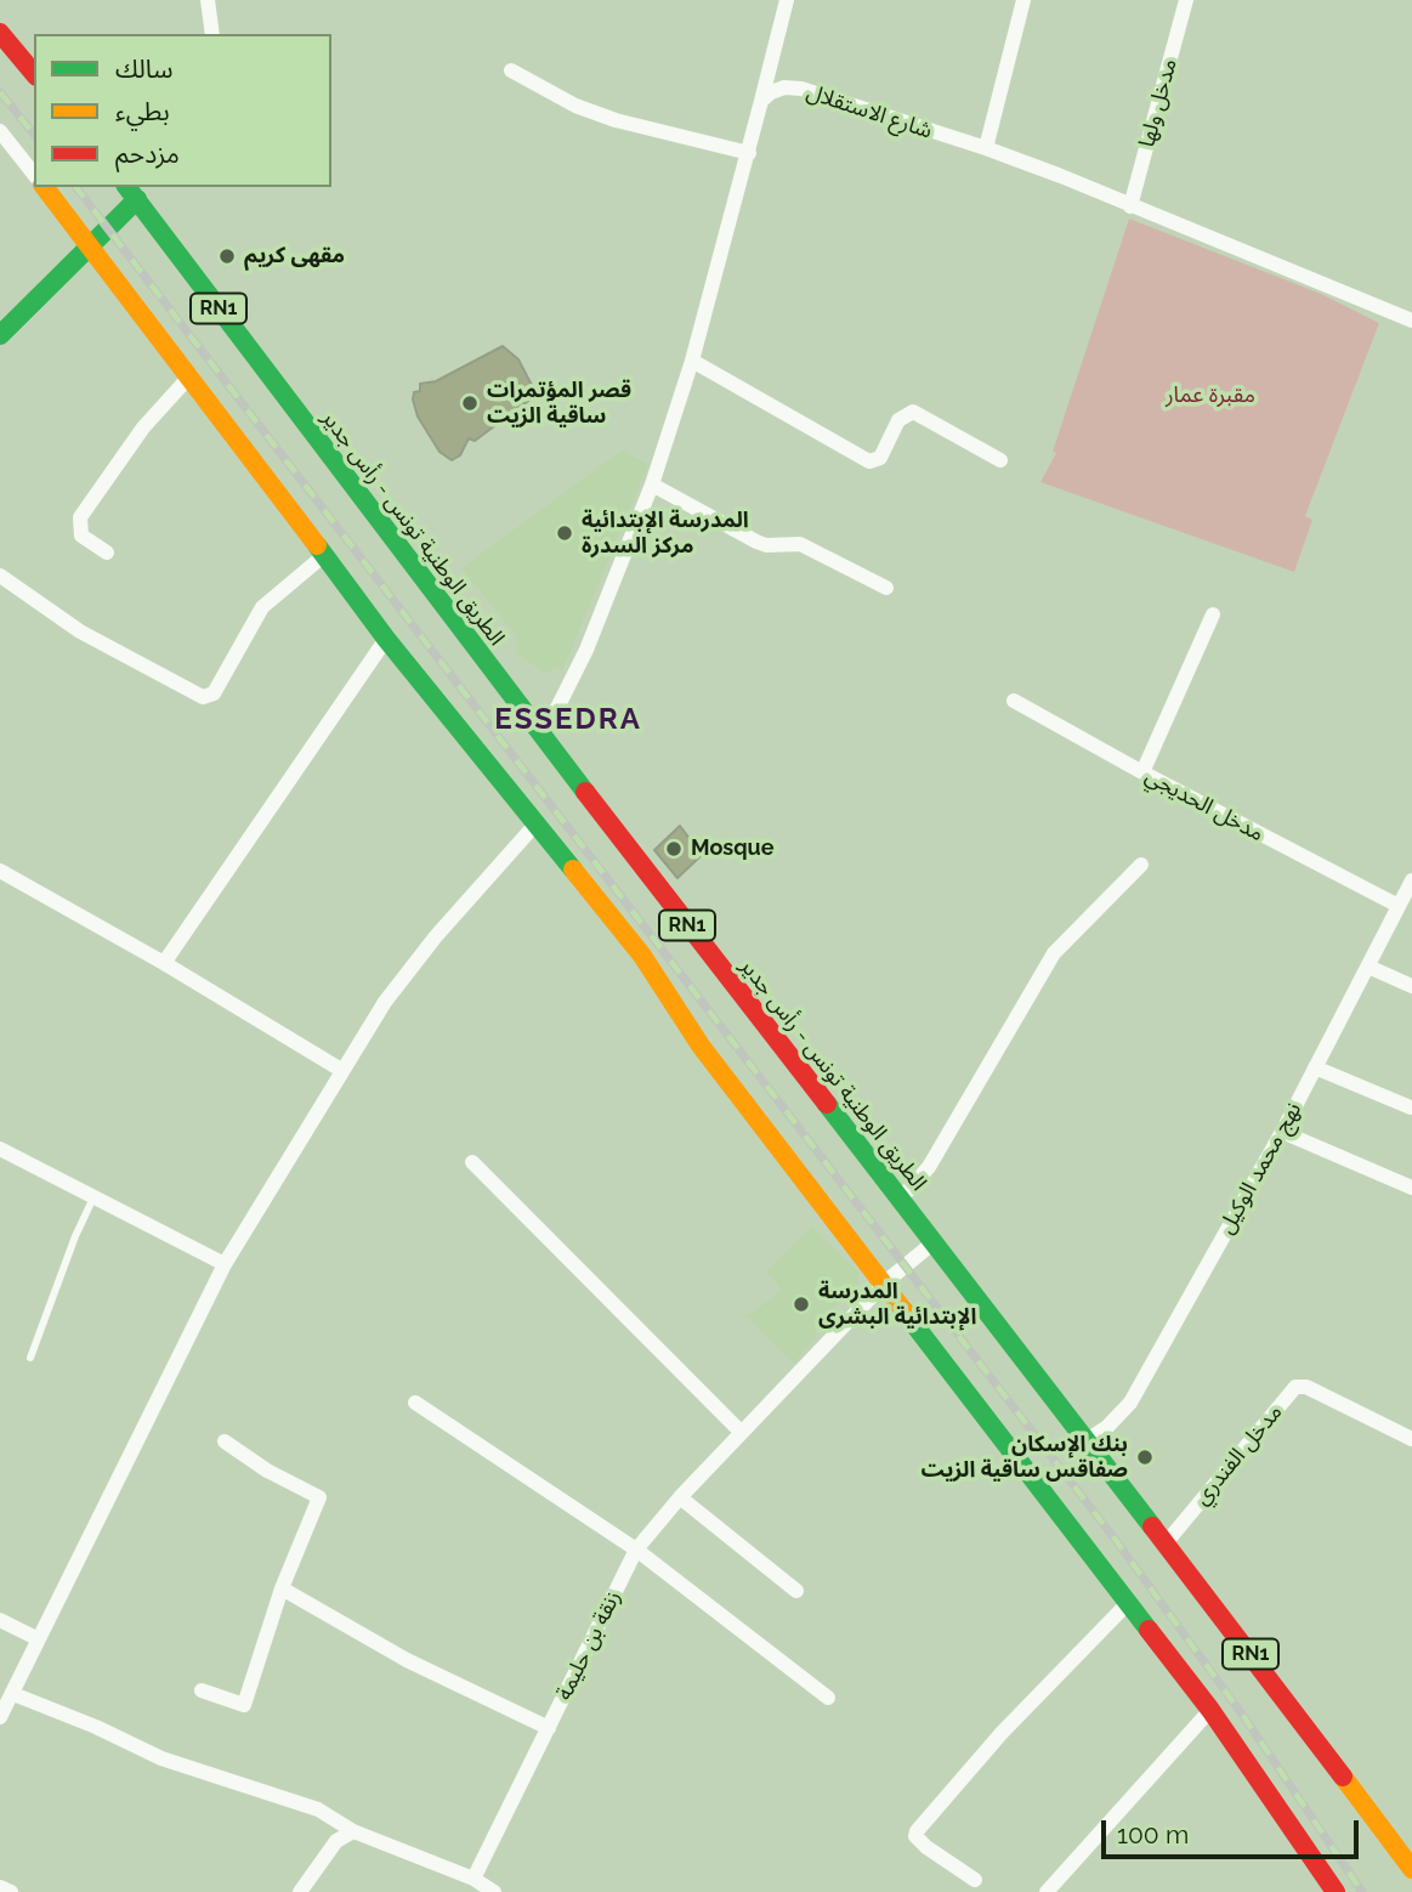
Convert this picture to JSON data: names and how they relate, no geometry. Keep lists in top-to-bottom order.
{
  "streets": {
    "street": [
      "مدخل ولها",
      "شارع الاستقلال",
      "RN1",
      "الطريق الوطنية تونس - رأس جدير",
      "مدخل الحديجي",
      "نهج محمد الوكيل",
      "مدخل الفندري",
      "زنقة بن حليمة"
    ]
  },
  "crossings": [
    ["مدخل ولها", "شارع الاستقلال"],
    ["الطريق الوطنية تونس - رأس جدير", "نهج محمد الوكيل"],
    ["الطريق الوطنية تونس - رأس جدير", "مدخل الفندري"],
    ["الطريق الوطنية تونس - رأس جدير", "زنقة بن حليمة"],
    ["مدخل الحديجي", "نهج محمد الوكيل"]
  ],
  "districts": ["ESSEDRA"],
  "parks": ["مقبرة عمار"],
  "places": [
    "مقهى كريم",
    "قصر المؤتمرات ساقية الزيت",
    "المدرسة الإبتدائية مركز السدرة",
    "Mosque",
    "المدرسة الإبتدائية البشرى",
    "بنك الإسكان صفاقس ساقية الزيت"
  ],
  "legend": ["سالك", "بطيء", "مزدحم"],
  "scale_bar": "100 m"
}
